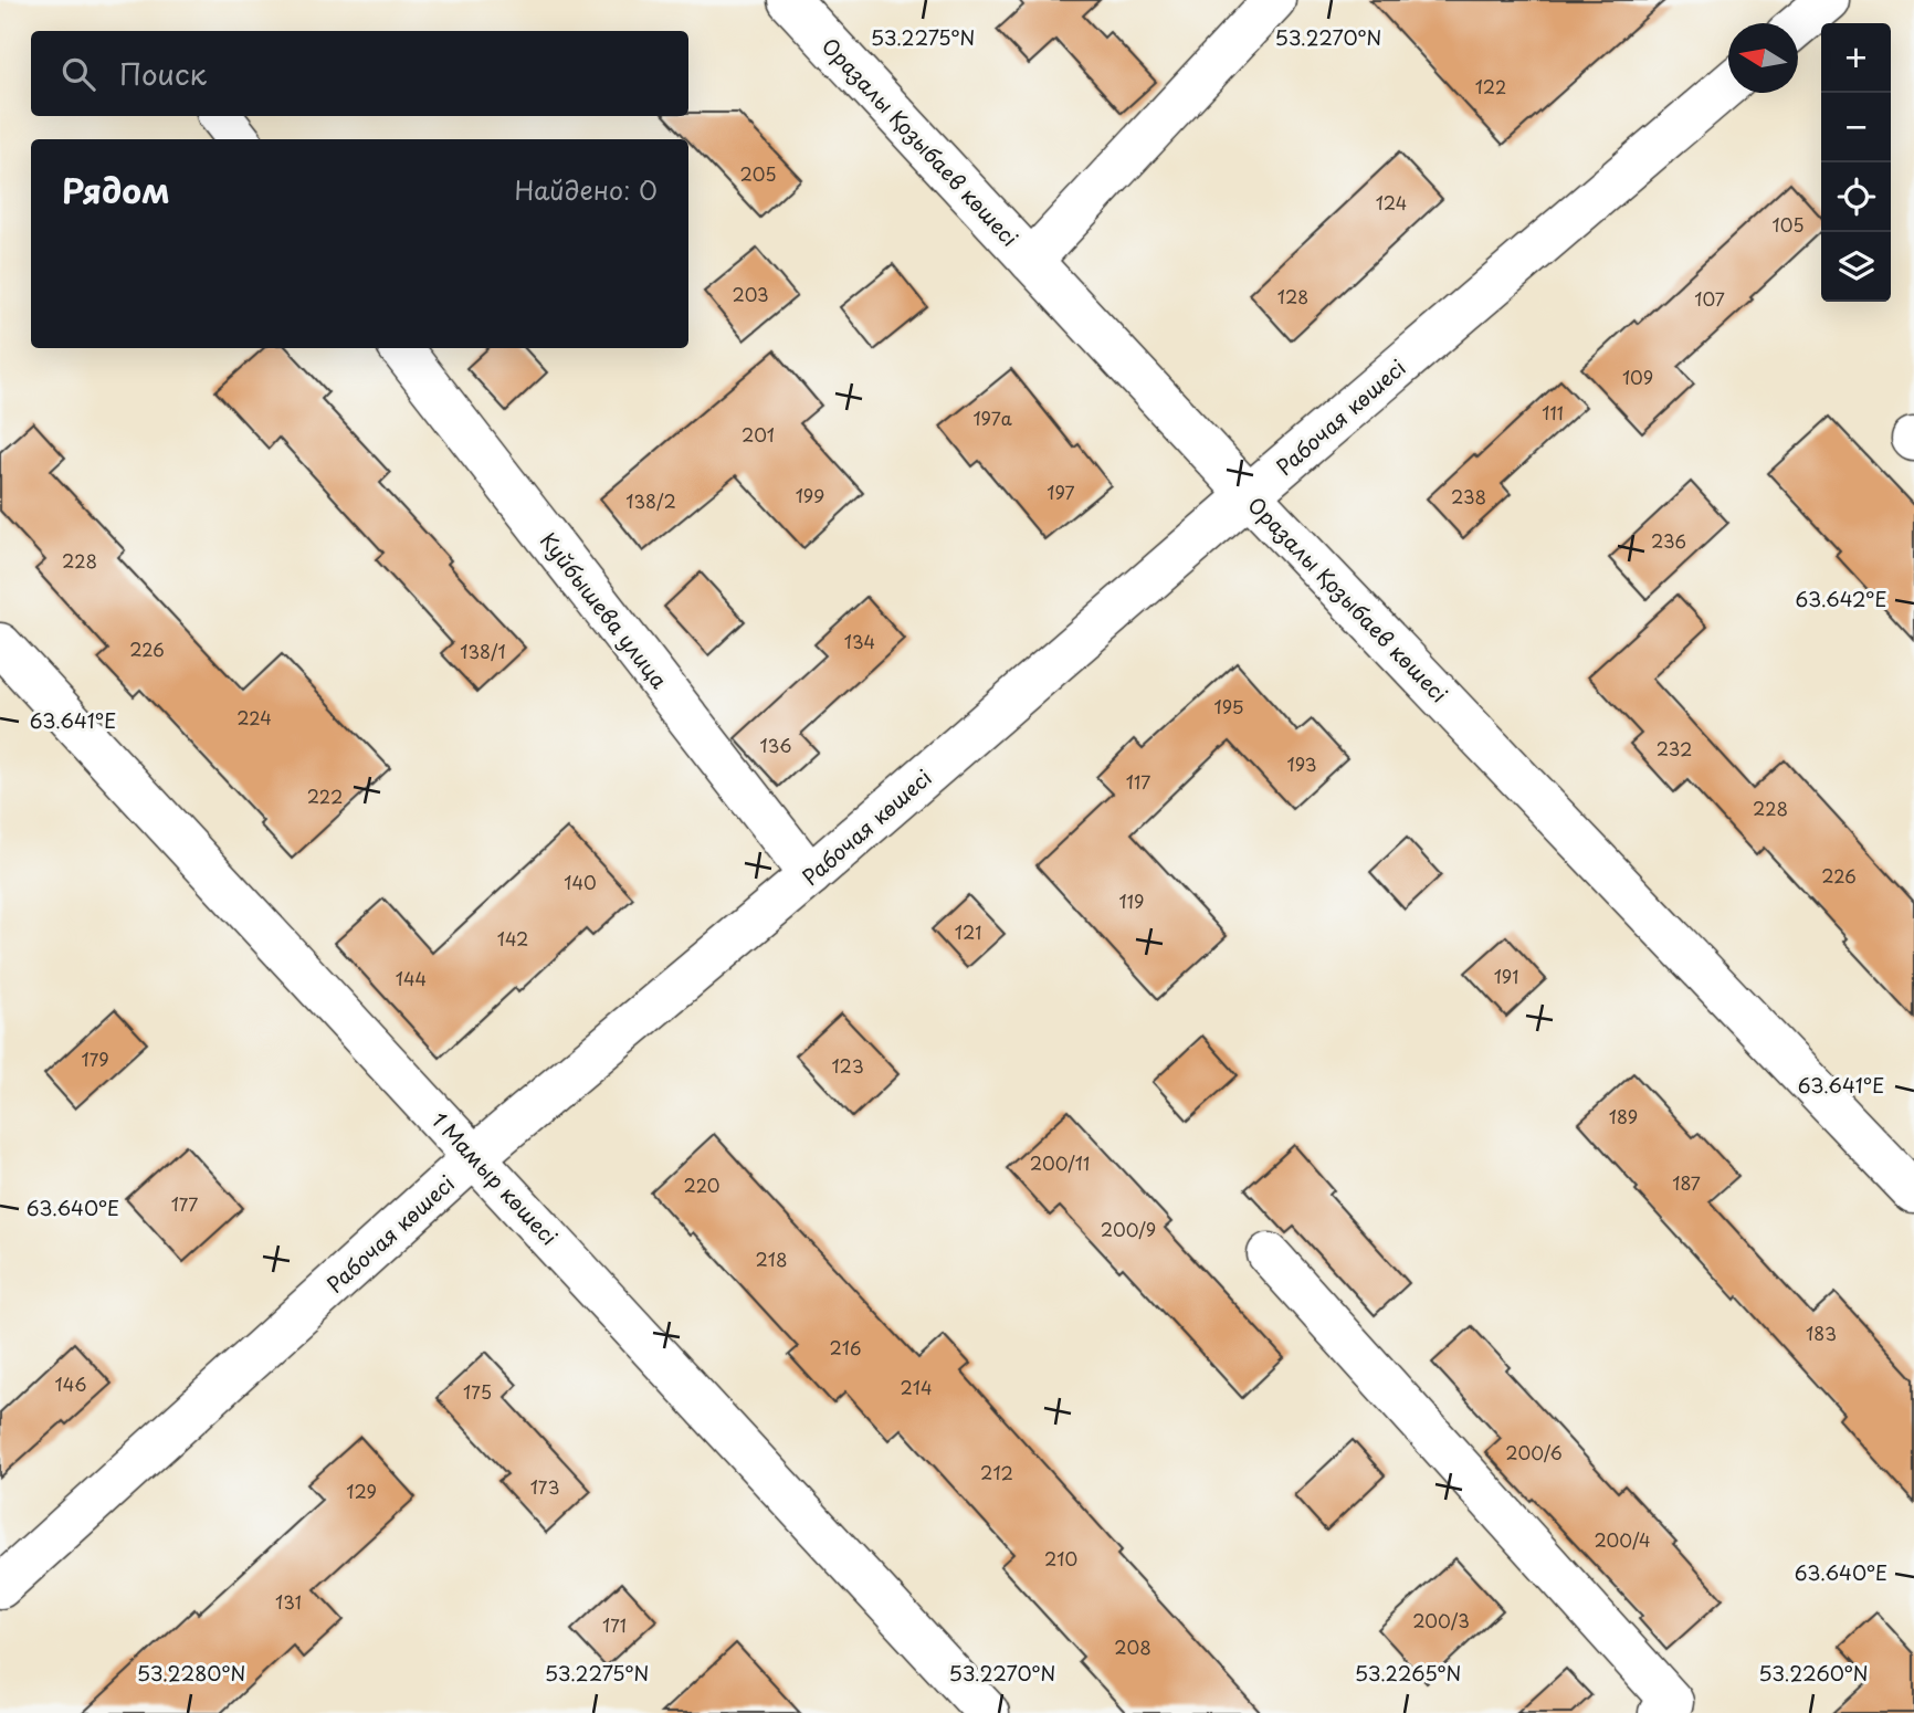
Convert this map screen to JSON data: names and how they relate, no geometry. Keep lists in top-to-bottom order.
{
  "streets": {
    "street": [
      "Оразалы Қозыбаев көшесі",
      "Рабочая көшесі",
      "Куйбышева улица",
      "1 Мамыр көшесі"
    ]
  },
  "crossings": [
    ["Оразалы Қозыбаев көшесі", "Рабочая көшесі"],
    ["Рабочая көшесі", "Куйбышева улица"],
    ["Рабочая көшесі", "1 Мамыр көшесі"]
  ],
  "house_numbers": [
    "122",
    "205",
    "124",
    "105",
    "203",
    "128",
    "107",
    "109",
    "111",
    "197а",
    "201",
    "197",
    "199",
    "238",
    "138/2",
    "236",
    "228",
    "134",
    "226",
    "138/1",
    "195",
    "224",
    "136",
    "232",
    "193",
    "117",
    "222",
    "228",
    "226",
    "140",
    "119",
    "121",
    "142",
    "191",
    "144",
    "179",
    "123",
    "189",
    "200/11",
    "187",
    "220",
    "177",
    "200/9",
    "218",
    "183",
    "216",
    "146",
    "214",
    "175",
    "200/6",
    "212",
    "173",
    "129",
    "200/4",
    "210",
    "131",
    "200/3",
    "171",
    "208"
  ],
  "north": "left",
  "page": {
    "map_buttons": ["+", "−"],
    "search": "Поиск",
    "heading": ["Рядом", "Найдено: 0"]
  },
  "coordinates": [
    "53.2275°N",
    "53.2270°N",
    "63.642°E",
    "63.641°E",
    "63.640°E",
    "53.2280°N",
    "53.2265°N",
    "53.2260°N"
  ]
}
